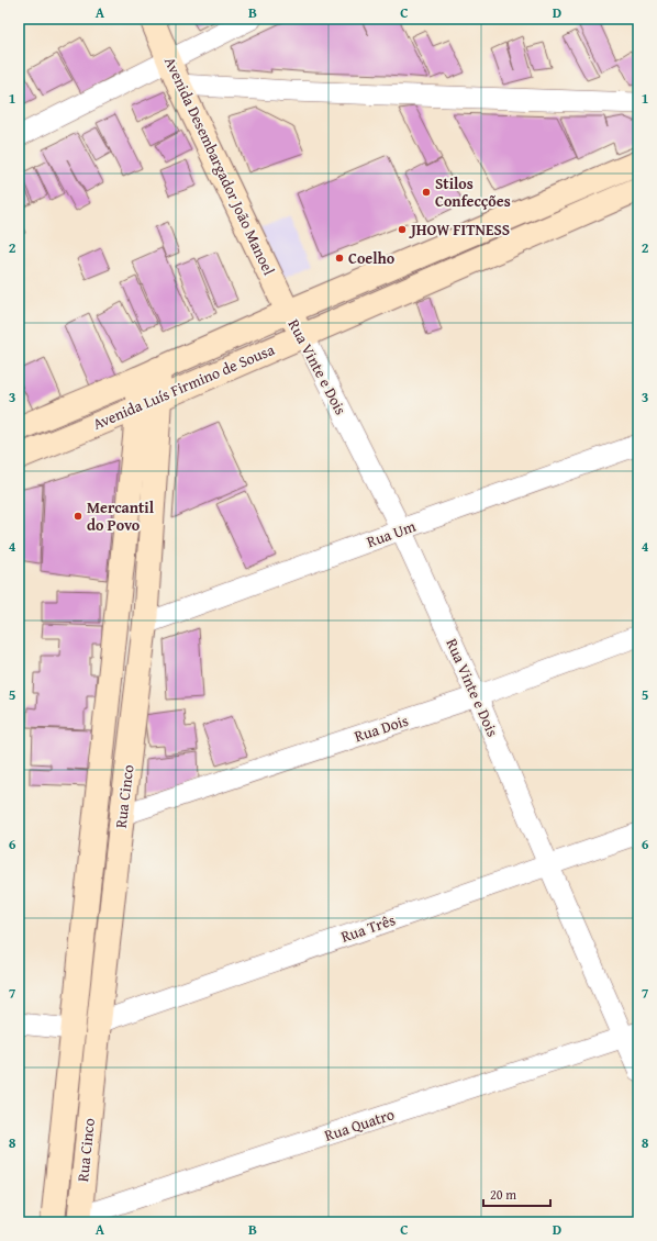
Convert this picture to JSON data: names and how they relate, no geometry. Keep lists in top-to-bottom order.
{
  "streets": {
    "street": [
      "Avenida Desembargador João Manoel",
      "Rua Vinte e Dois",
      "Avenida Luís Firmino de Sousa",
      "Rua Um",
      "Rua Dois",
      "Rua Cinco",
      "Rua Três",
      "Rua Quatro"
    ]
  },
  "crossings": [
    ["Avenida Desembargador João Manoel", "Rua Vinte e Dois"],
    ["Avenida Desembargador João Manoel", "Avenida Luís Firmino de Sousa"],
    ["Rua Vinte e Dois", "Avenida Luís Firmino de Sousa"],
    ["Rua Vinte e Dois", "Rua Um"],
    ["Rua Vinte e Dois", "Rua Dois"],
    ["Rua Vinte e Dois", "Rua Três"],
    ["Rua Vinte e Dois", "Rua Quatro"],
    ["Avenida Luís Firmino de Sousa", "Rua Cinco"],
    ["Rua Um", "Rua Cinco"],
    ["Rua Dois", "Rua Cinco"],
    ["Rua Cinco", "Rua Três"],
    ["Rua Cinco", "Rua Quatro"]
  ],
  "places": [
    "Stilos Confecções",
    "JHOW FITNESS",
    "Coelho",
    "Mercantil do Povo"
  ],
  "scale_bar": "20 m",
  "grid": {
    "columns": [
      "A",
      "B",
      "C",
      "D"
    ],
    "rows": [
      "1",
      "2",
      "3",
      "4",
      "5",
      "6",
      "7",
      "8"
    ]
  }
}
